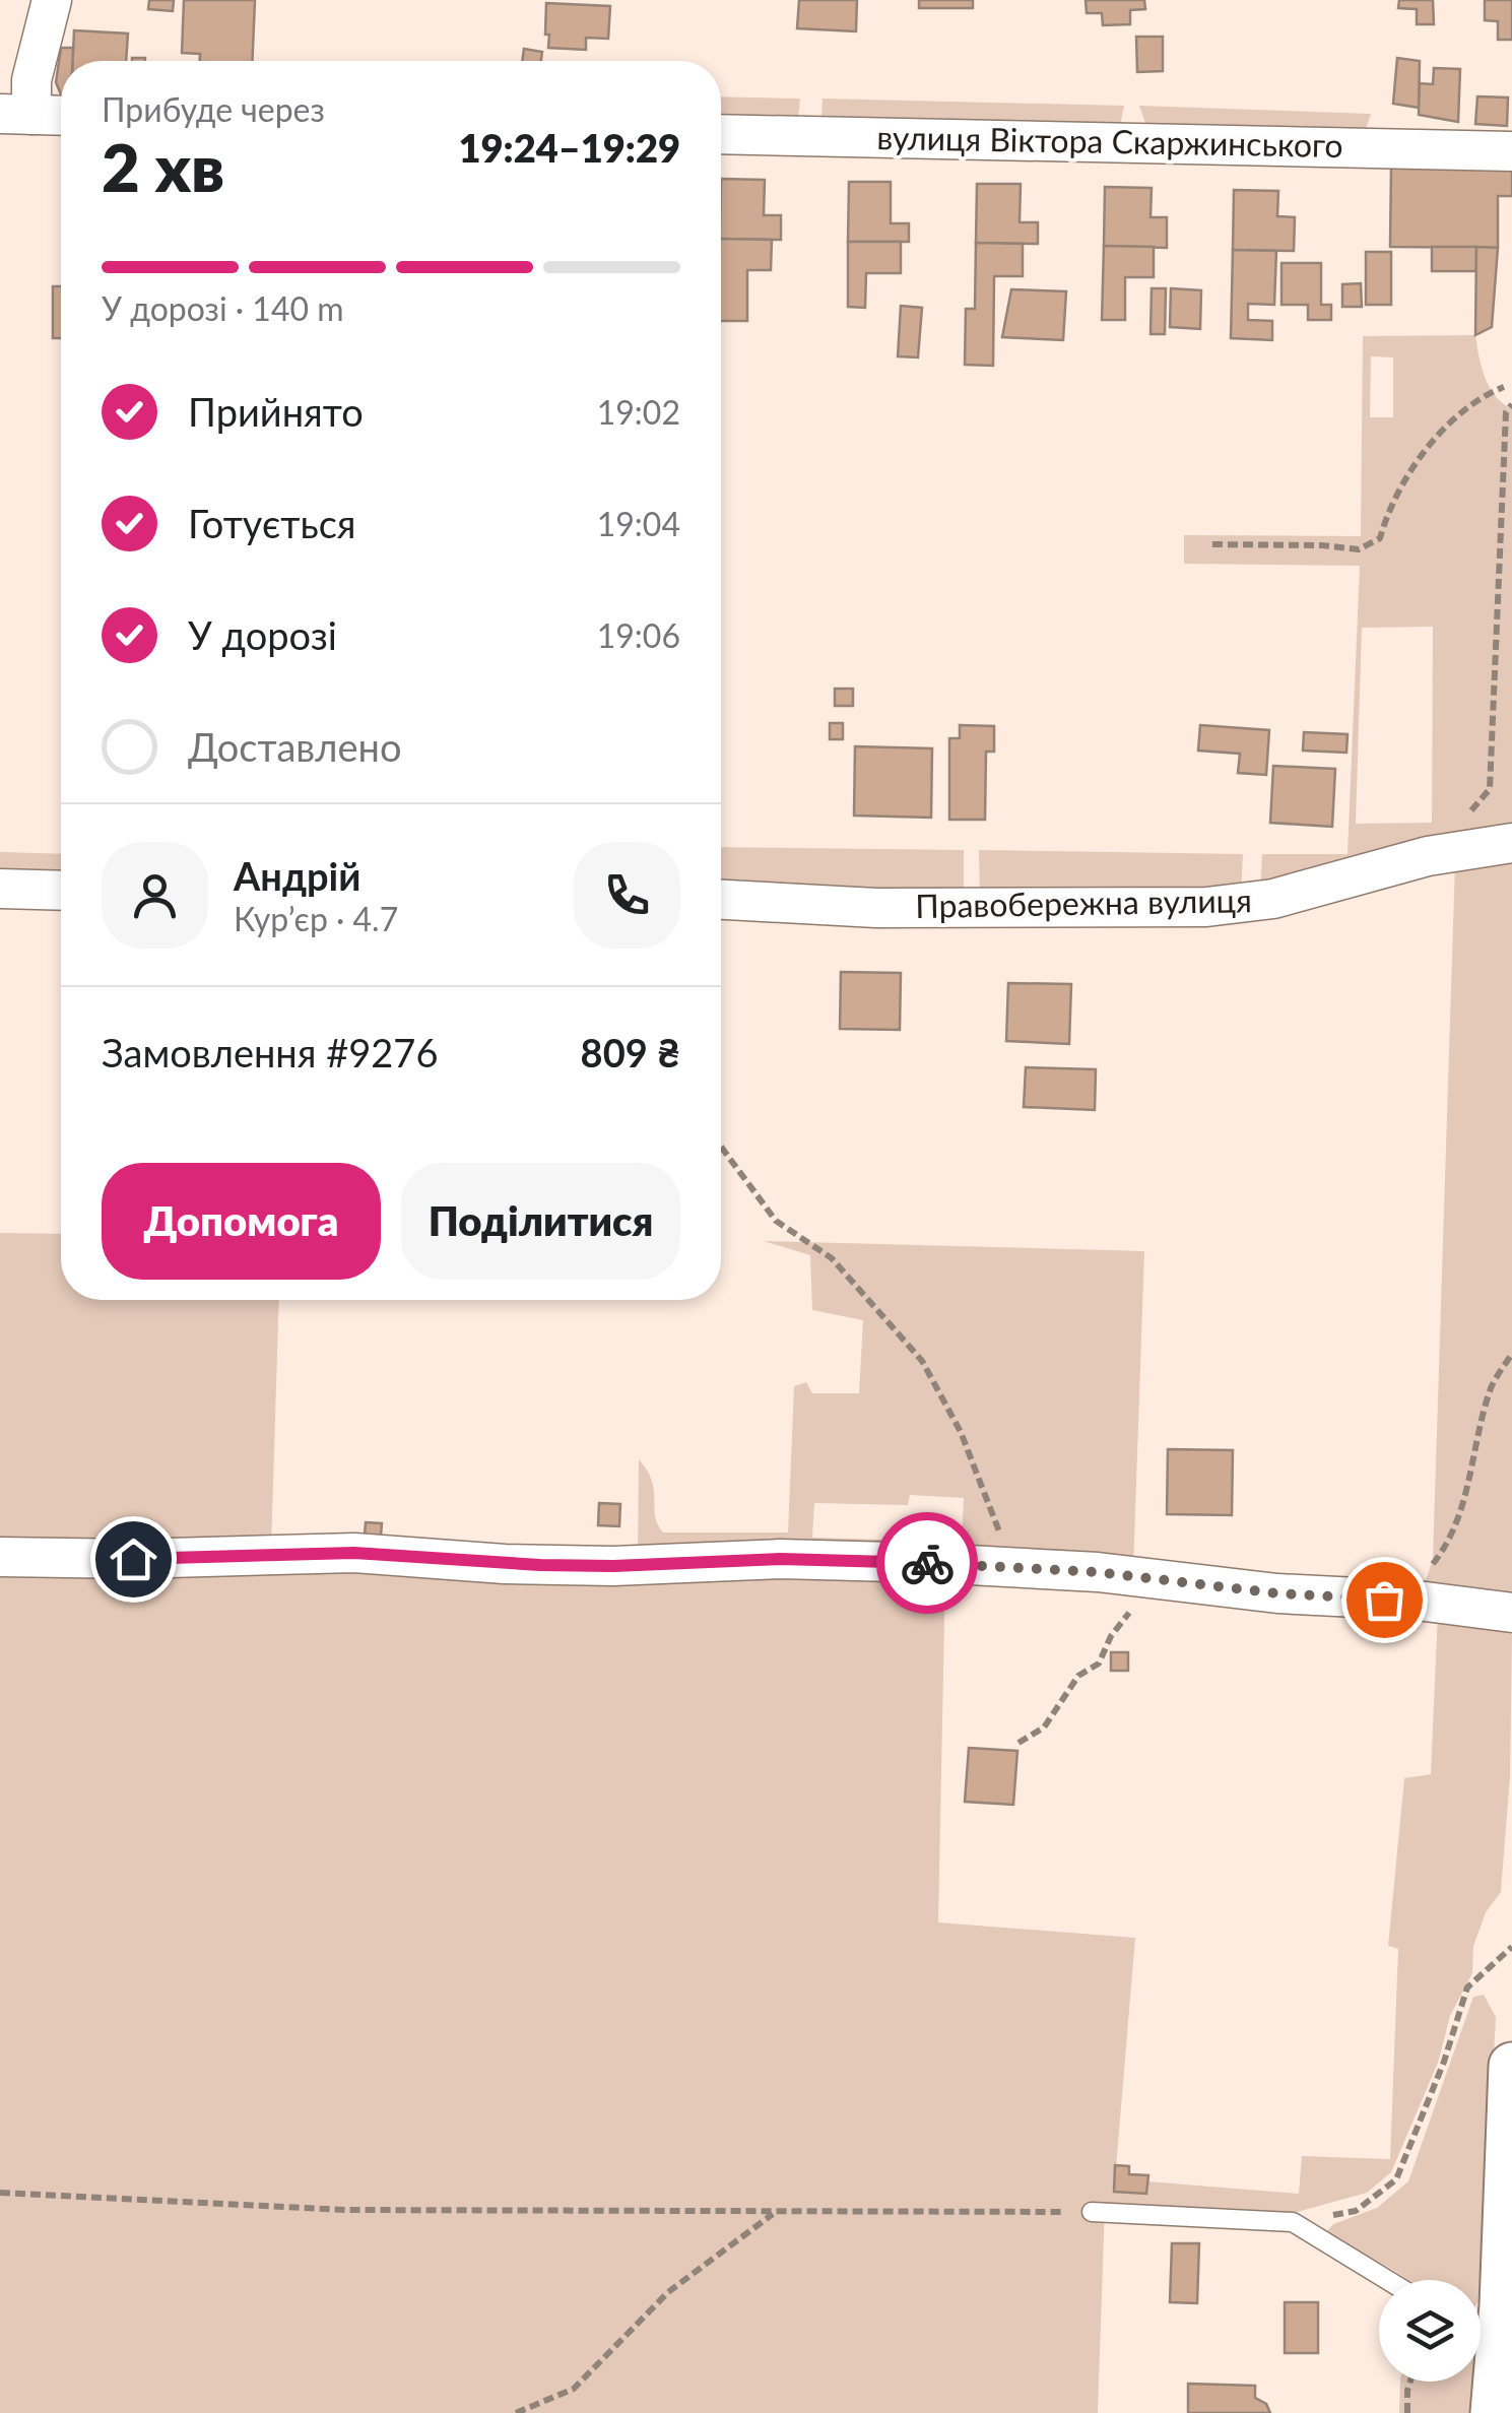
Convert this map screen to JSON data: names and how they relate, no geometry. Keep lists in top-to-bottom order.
{
  "streets": {
    "street": ["вулиця Віктора Скаржинського", "Правобережна вулиця"]
  },
  "page": {
    "heading": ["2 хв", "Прибуде через", "19:24–19:29"],
    "panel": [
      "Андрій",
      "Кур’єр · 4.7",
      "Замовлення #9276",
      "809 ₴"
    ],
    "bar": "У дорозі · 140 m",
    "list": [
      ["Прийнято", "19:02"],
      ["Готується", "19:04"],
      ["У дорозі", "19:06"],
      "Доставлено"
    ],
    "buttons": ["Допомога", "Поділитися"]
  }
}
